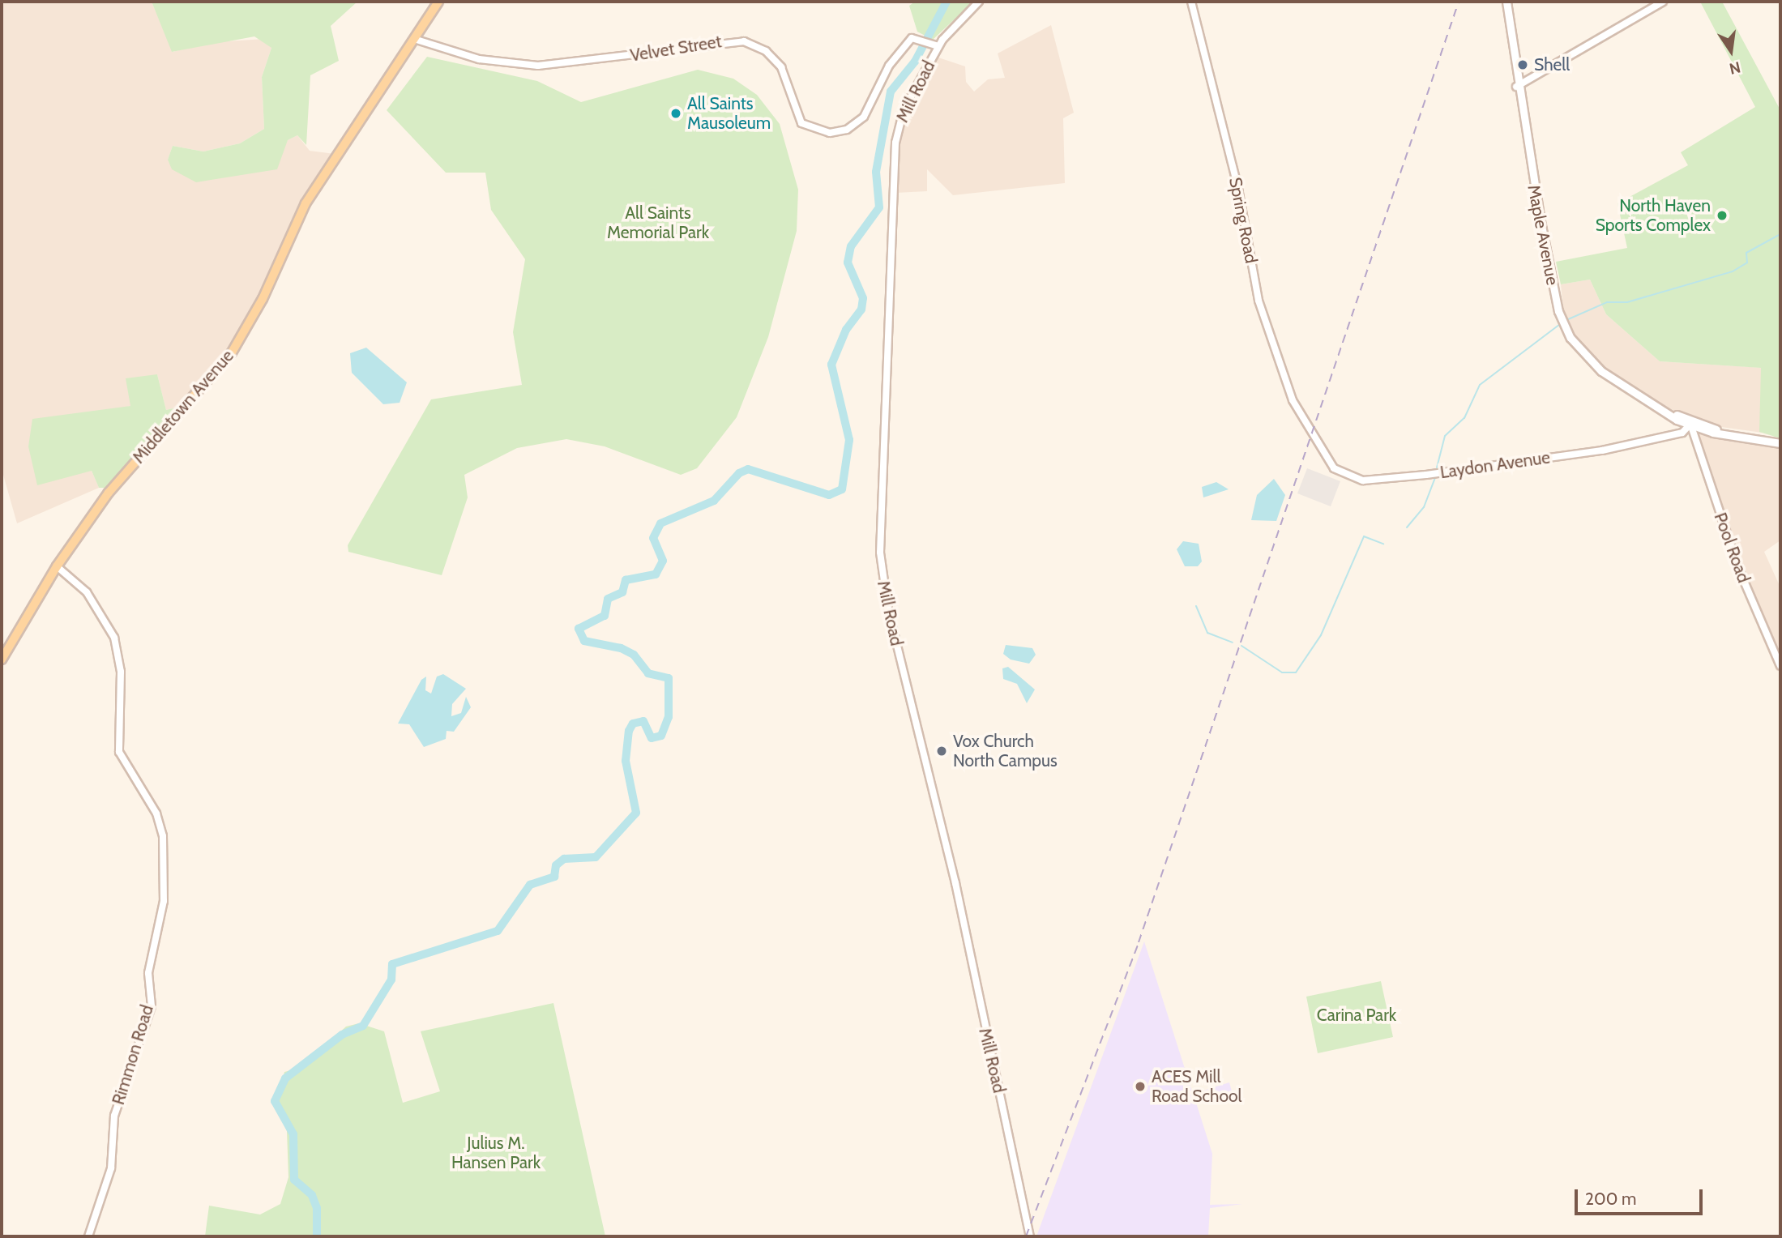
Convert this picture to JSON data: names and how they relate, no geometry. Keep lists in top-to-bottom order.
{
  "streets": {
    "main road": ["Maple Avenue", "Middletown Avenue"],
    "street": [
      "Velvet Street",
      "Mill Road",
      "Spring Road",
      "Laydon Avenue",
      "Pool Road",
      "Rimmon Road"
    ]
  },
  "crossings": [
    ["Velvet Street", "Mill Road"],
    ["Velvet Street", "Middletown Avenue"],
    ["Spring Road", "Laydon Avenue"],
    ["Maple Avenue", "Laydon Avenue"],
    ["Maple Avenue", "Pool Road"],
    ["Middletown Avenue", "Rimmon Road"],
    ["Laydon Avenue", "Pool Road"]
  ],
  "parks": ["All Saints Memorial Park", "Carina Park", "Julius M. Hansen Park"],
  "places": [
    "Shell",
    "All Saints Mausoleum",
    "North Haven Sports Complex",
    "Vox Church North Campus",
    "ACES Mill Road School"
  ],
  "scale_bar": "200 m",
  "north": "bottom"
}
